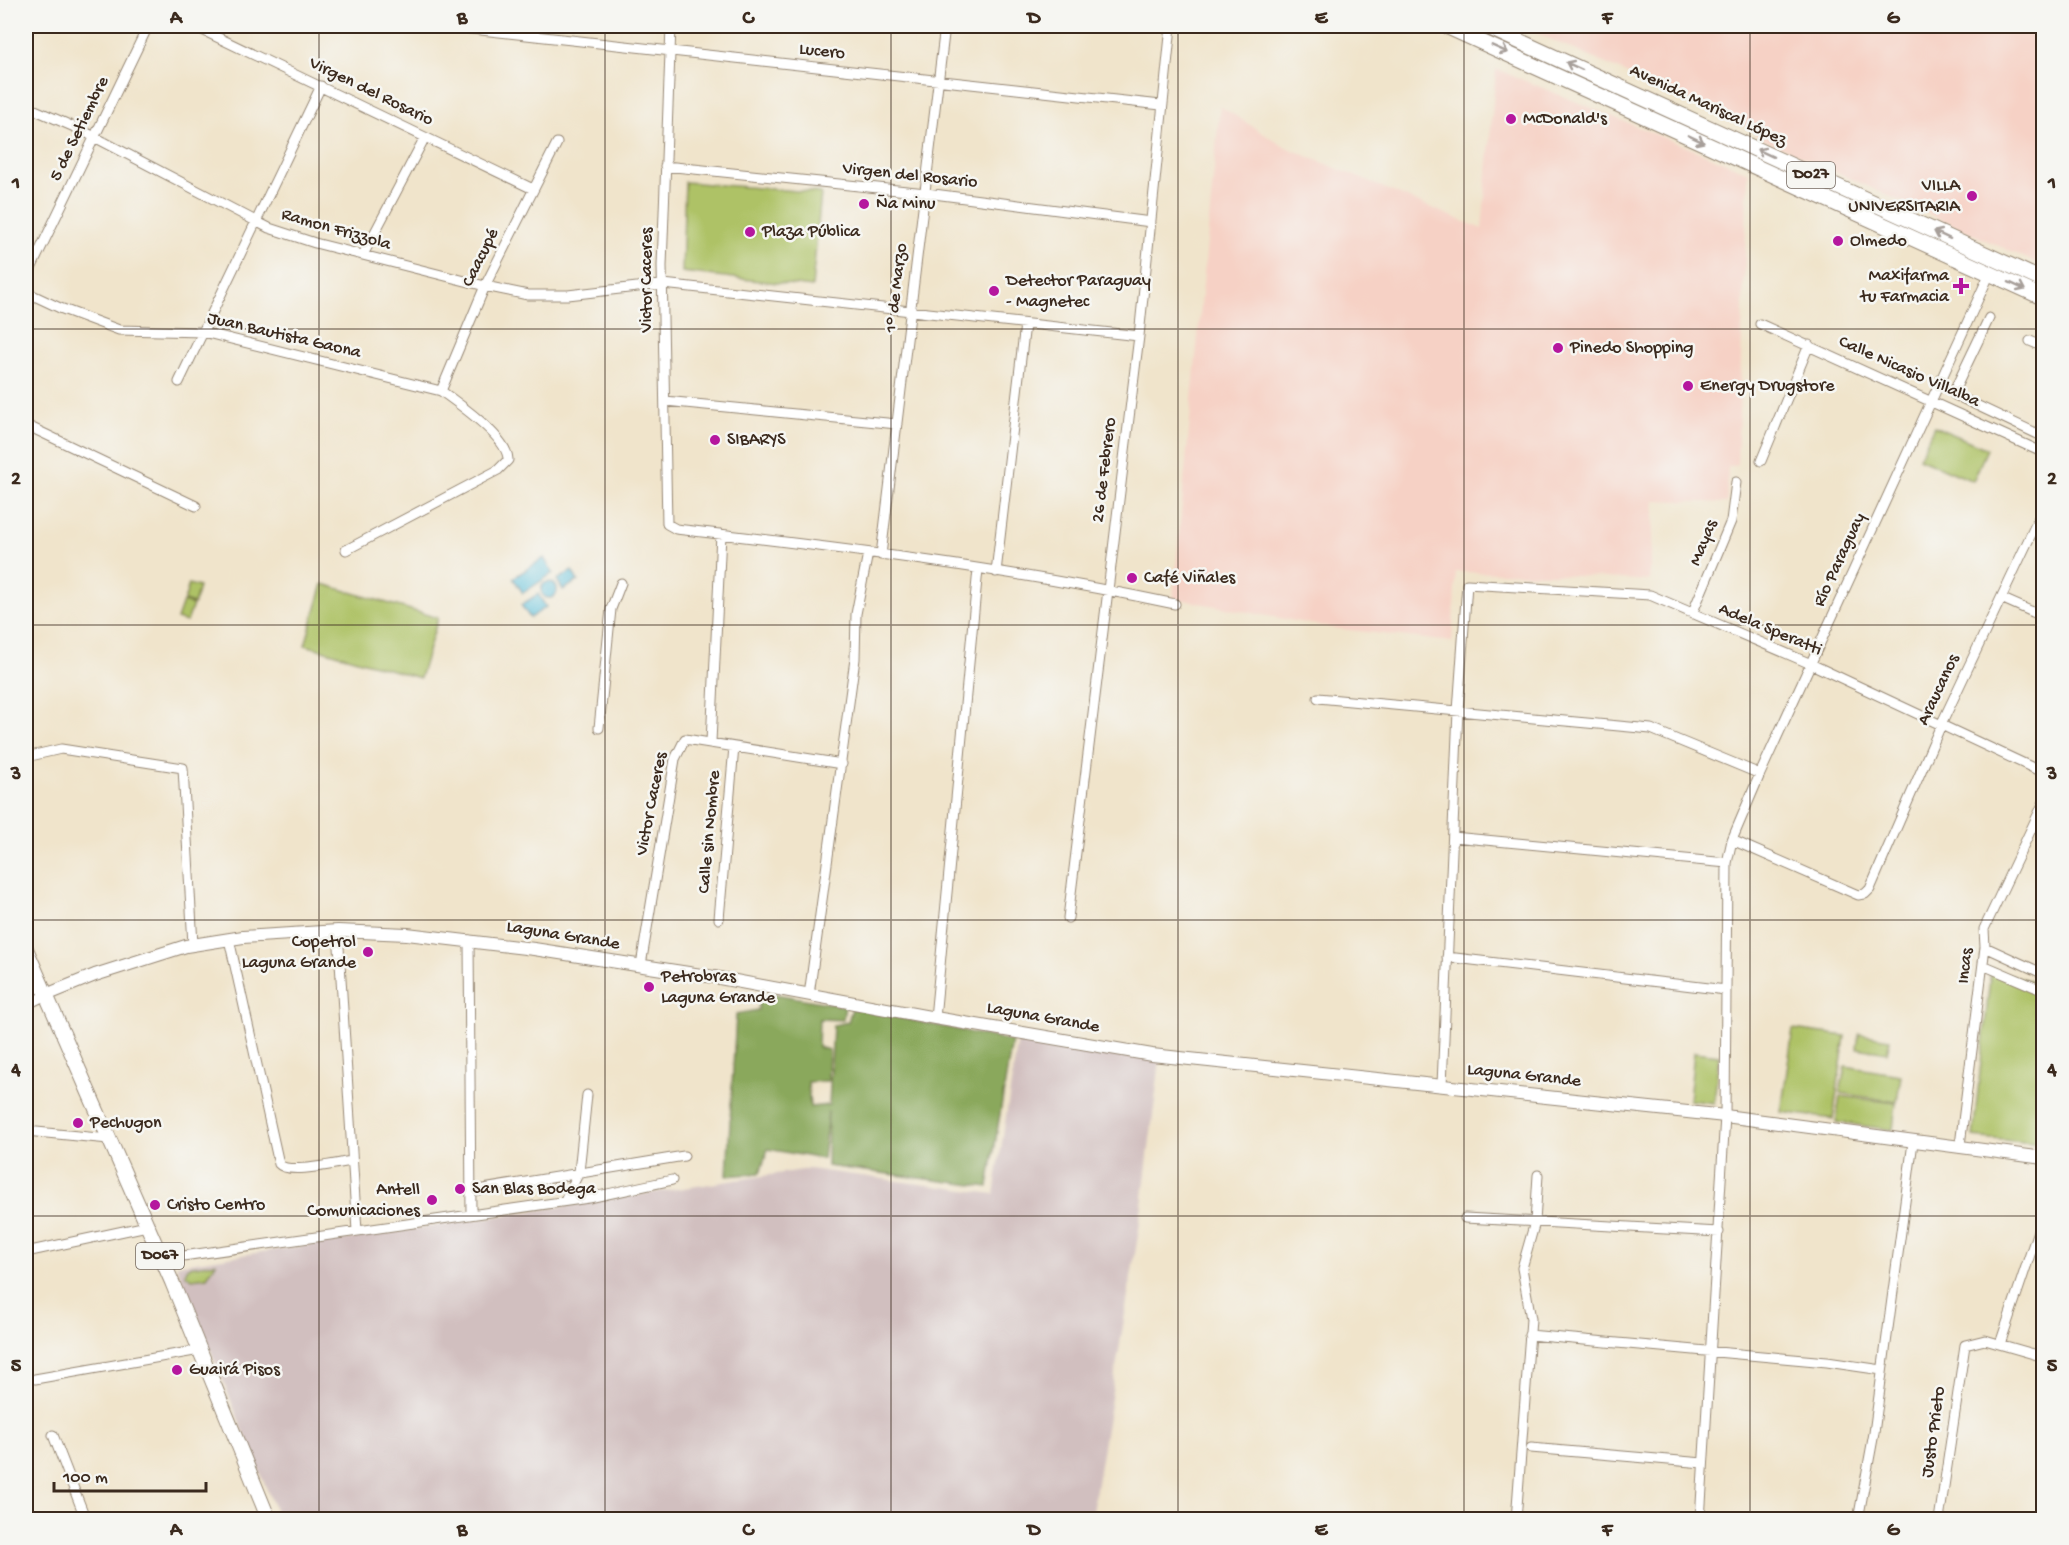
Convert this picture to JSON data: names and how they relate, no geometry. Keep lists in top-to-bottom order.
{
  "streets": {
    "highway": ["Avenida Mariscal López", "D027"],
    "main road": ["Laguna Grande", "D067"],
    "street": [
      "Lucero",
      "Virgen del Rosario",
      "5 de Setiembre",
      "Ramon Frizzola",
      "Caacupé",
      "Victor Caceres",
      "1° de Marzo",
      "Juan Bautista Gaona",
      "Calle Nicasio Villalba",
      "26 de Febrero",
      "Mayas",
      "Río Paraguay",
      "Adela Speratti",
      "Araucanos",
      "Calle sin Nombre",
      "Incas",
      "Justo Prieto"
    ]
  },
  "crossings": [
    ["Lucero", "Victor Caceres"],
    ["Lucero", "1° de Marzo"],
    ["Lucero", "26 de Febrero"],
    ["Virgen del Rosario", "Caacupé"],
    ["Virgen del Rosario", "Victor Caceres"],
    ["Virgen del Rosario", "1° de Marzo"],
    ["Virgen del Rosario", "26 de Febrero"],
    ["5 de Setiembre", "Ramon Frizzola"],
    ["D027", "Río Paraguay"],
    ["Ramon Frizzola", "Caacupé"],
    ["Ramon Frizzola", "Victor Caceres"],
    ["Ramon Frizzola", "1° de Marzo"],
    ["Ramon Frizzola", "26 de Febrero"],
    ["Caacupé", "Juan Bautista Gaona"],
    ["Victor Caceres", "Laguna Grande"],
    ["Calle Nicasio Villalba", "Río Paraguay"],
    ["Mayas", "Adela Speratti"],
    ["Río Paraguay", "Adela Speratti"],
    ["Río Paraguay", "Araucanos"],
    ["Río Paraguay", "Laguna Grande"],
    ["Adela Speratti", "Araucanos"],
    ["Laguna Grande", "Incas"],
    ["Laguna Grande", "D067"]
  ],
  "places": {
    "other": [
      "McDonald's",
      "VILLA UNIVERSITARIA",
      "Ña Minu",
      "Plaza Pública",
      "Olmedo",
      "Detector Paraguay - Magnetec",
      "Pinedo Shopping",
      "Energy Drugstore",
      "SIBARYS",
      "Café Viñales",
      "Copetrol Laguna Grande",
      "Petrobras Laguna Grande",
      "Pechugon",
      "San Blas Bodega",
      "Antell Comunicaciones",
      "Cristo Centro",
      "Guairá Pisos"
    ],
    "health": ["Maxifarma tu Farmacia"]
  },
  "scale_bar": "100 m",
  "grid": {
    "columns": [
      "A",
      "B",
      "C",
      "D",
      "E",
      "F",
      "G"
    ],
    "rows": [
      "1",
      "2",
      "3",
      "4",
      "5"
    ]
  }
}
